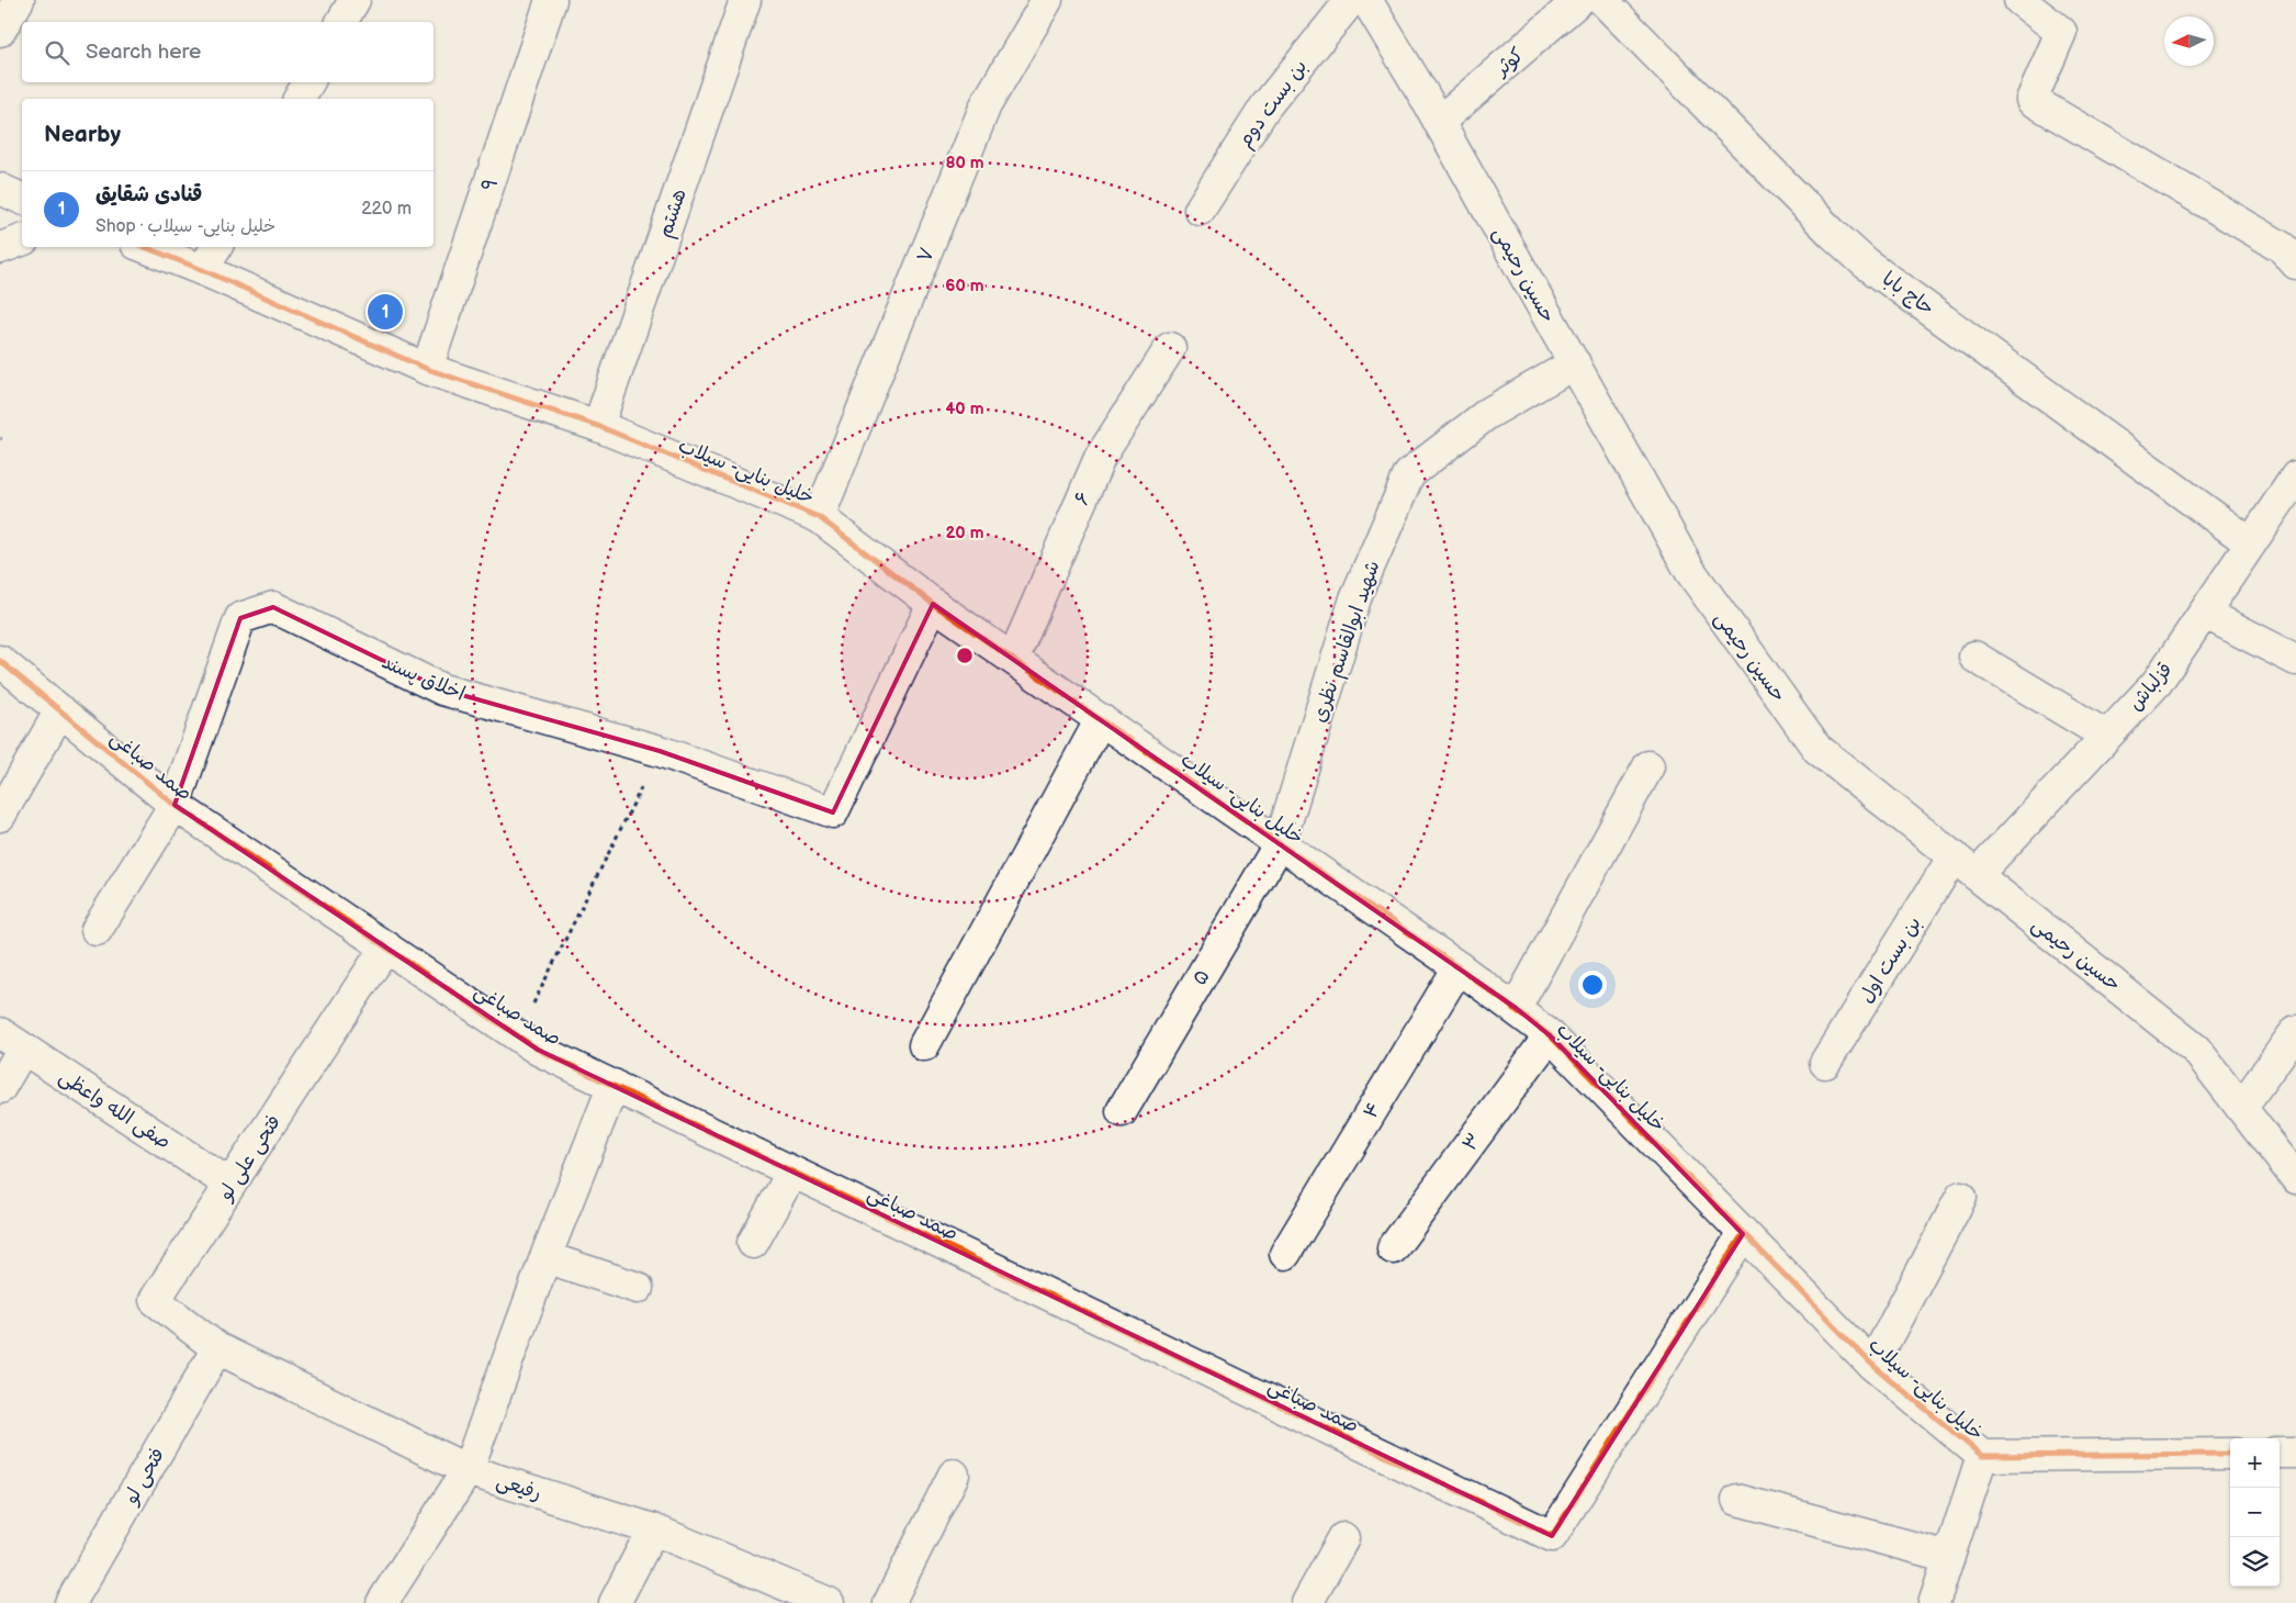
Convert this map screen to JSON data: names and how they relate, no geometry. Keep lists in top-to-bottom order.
{
  "streets": {
    "street": [
      "کوثر",
      "بن بست دوم",
      "۹",
      "هشتم",
      "۷",
      "حسین رحیمی",
      "حاج بابا",
      "خلیل بنایی- سیلاب",
      "۶",
      "شهید ابوالقاسم نظری",
      "اخلاق پسند",
      "قزلباش",
      "صمد صباغی",
      "بن بست اول",
      "۵",
      "صفی الله واعظی",
      "۴",
      "۳",
      "فتحی علی لو",
      "فتحی لو",
      "رفیعی"
    ]
  },
  "crossings": [
    ["کوثر", "حسین رحیمی"],
    ["۹", "خلیل بنایی- سیلاب"],
    ["هشتم", "خلیل بنایی- سیلاب"],
    ["۷", "خلیل بنایی- سیلاب"],
    ["حسین رحیمی", "شهید ابوالقاسم نظری"],
    ["حسین رحیمی", "قزلباش"],
    ["حسین رحیمی", "بن بست اول"],
    ["حاج بابا", "قزلباش"],
    ["خلیل بنایی- سیلاب", "۶"],
    ["خلیل بنایی- سیلاب", "شهید ابوالقاسم نظری"],
    ["خلیل بنایی- سیلاب", "اخلاق پسند"],
    ["خلیل بنایی- سیلاب", "صمد صباغی"],
    ["خلیل بنایی- سیلاب", "۵"],
    ["خلیل بنایی- سیلاب", "۴"],
    ["خلیل بنایی- سیلاب", "۳"],
    ["شهید ابوالقاسم نظری", "۵"],
    ["اخلاق پسند", "صمد صباغی"],
    ["صمد صباغی", "فتحی علی لو"],
    ["صفی الله واعظی", "فتحی علی لو"],
    ["فتحی علی لو", "فتحی لو"],
    ["فتحی علی لو", "رفیعی"],
    ["فتحی لو", "رفیعی"]
  ],
  "north": "left",
  "page": {
    "search": "Search here",
    "heading": "Nearby",
    "list": [
      {
        "mark": "1",
        "name": "قنادی شقایق",
        "note": "Shop · خلیل بنایی- سیلاب",
        "value": "220 m"
      }
    ],
    "pins": "1",
    "map_buttons": ["+", "−"]
  },
  "rings": [
    "80 m",
    "60 m",
    "40 m",
    "20 m"
  ]
}
